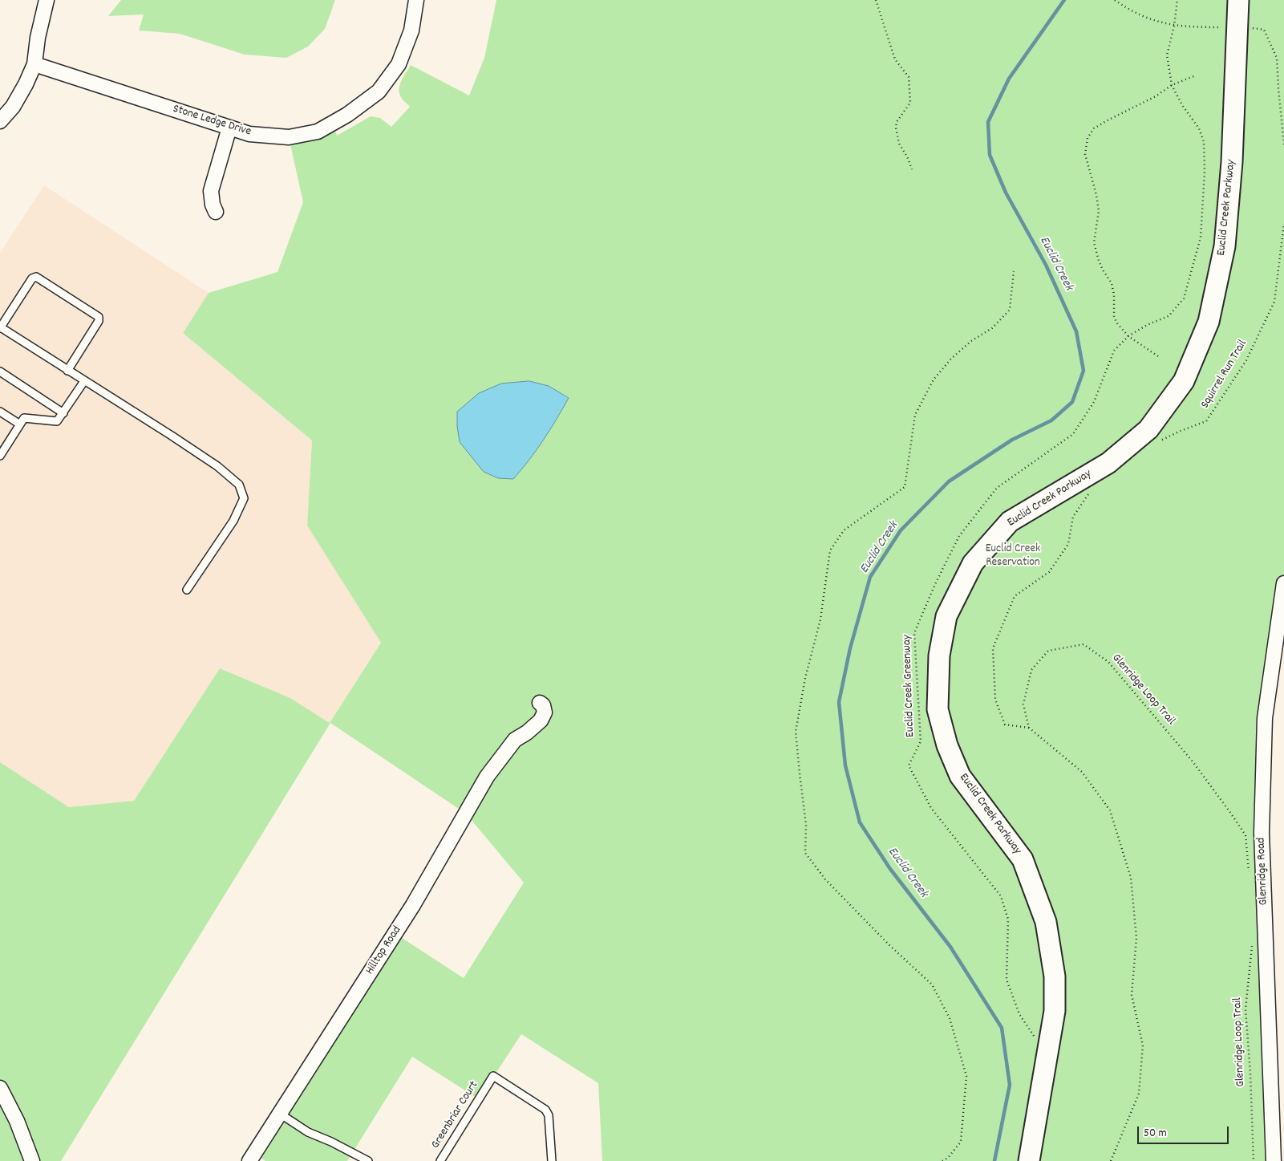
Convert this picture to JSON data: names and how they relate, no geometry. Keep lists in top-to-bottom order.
{
  "streets": {
    "street": [
      "Stone Ledge Drive",
      "Euclid Creek Parkway",
      "Glenridge Road",
      "Hilltop Road"
    ],
    "lane": ["Greenbriar Court"],
    "path": ["Squirrel Run Trail", "Euclid Creek Greenway", "Glenridge Loop Trail"]
  },
  "water": ["Euclid Creek"],
  "parks": ["Euclid Creek Reservation"],
  "scale_bar": "50 m"
}
